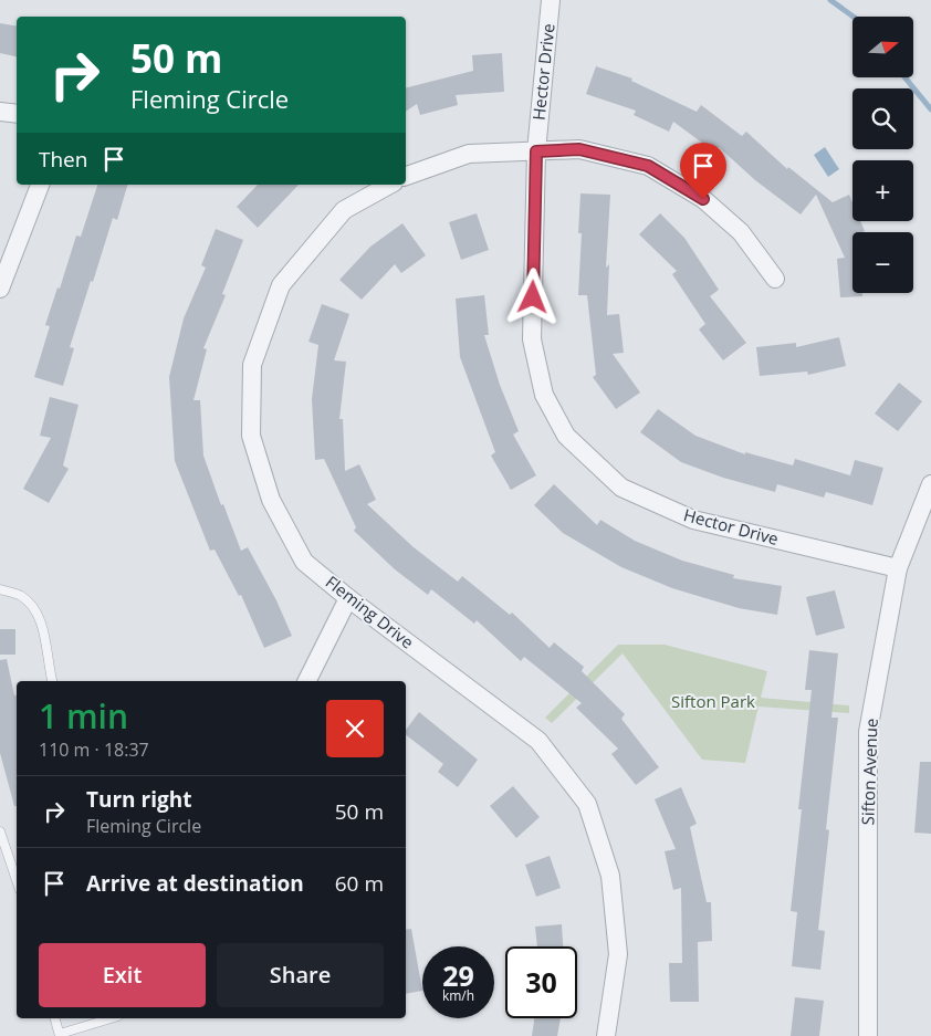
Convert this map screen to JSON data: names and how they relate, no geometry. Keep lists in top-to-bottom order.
{
  "streets": {
    "street": ["Hector Drive", "Fleming Drive", "Sifton Avenue"]
  },
  "crossings": [
    ["Hector Drive", "Sifton Avenue"]
  ],
  "parks": ["Sifton Park"],
  "north": "right",
  "page": {
    "map_buttons": ["+", "−"],
    "turn": ["50 m", "Fleming Circle"],
    "then": "Then",
    "heading": ["1 min", "110 m · 18:37"],
    "list": [
      {
        "name": "Turn right",
        "note": "Fleming Circle",
        "value": "50 m"
      },
      {
        "name": "Arrive at destination",
        "value": "60 m"
      }
    ],
    "buttons": ["Exit", "Share"],
    "speed": "29 km/h",
    "limit": "30"
  }
}
